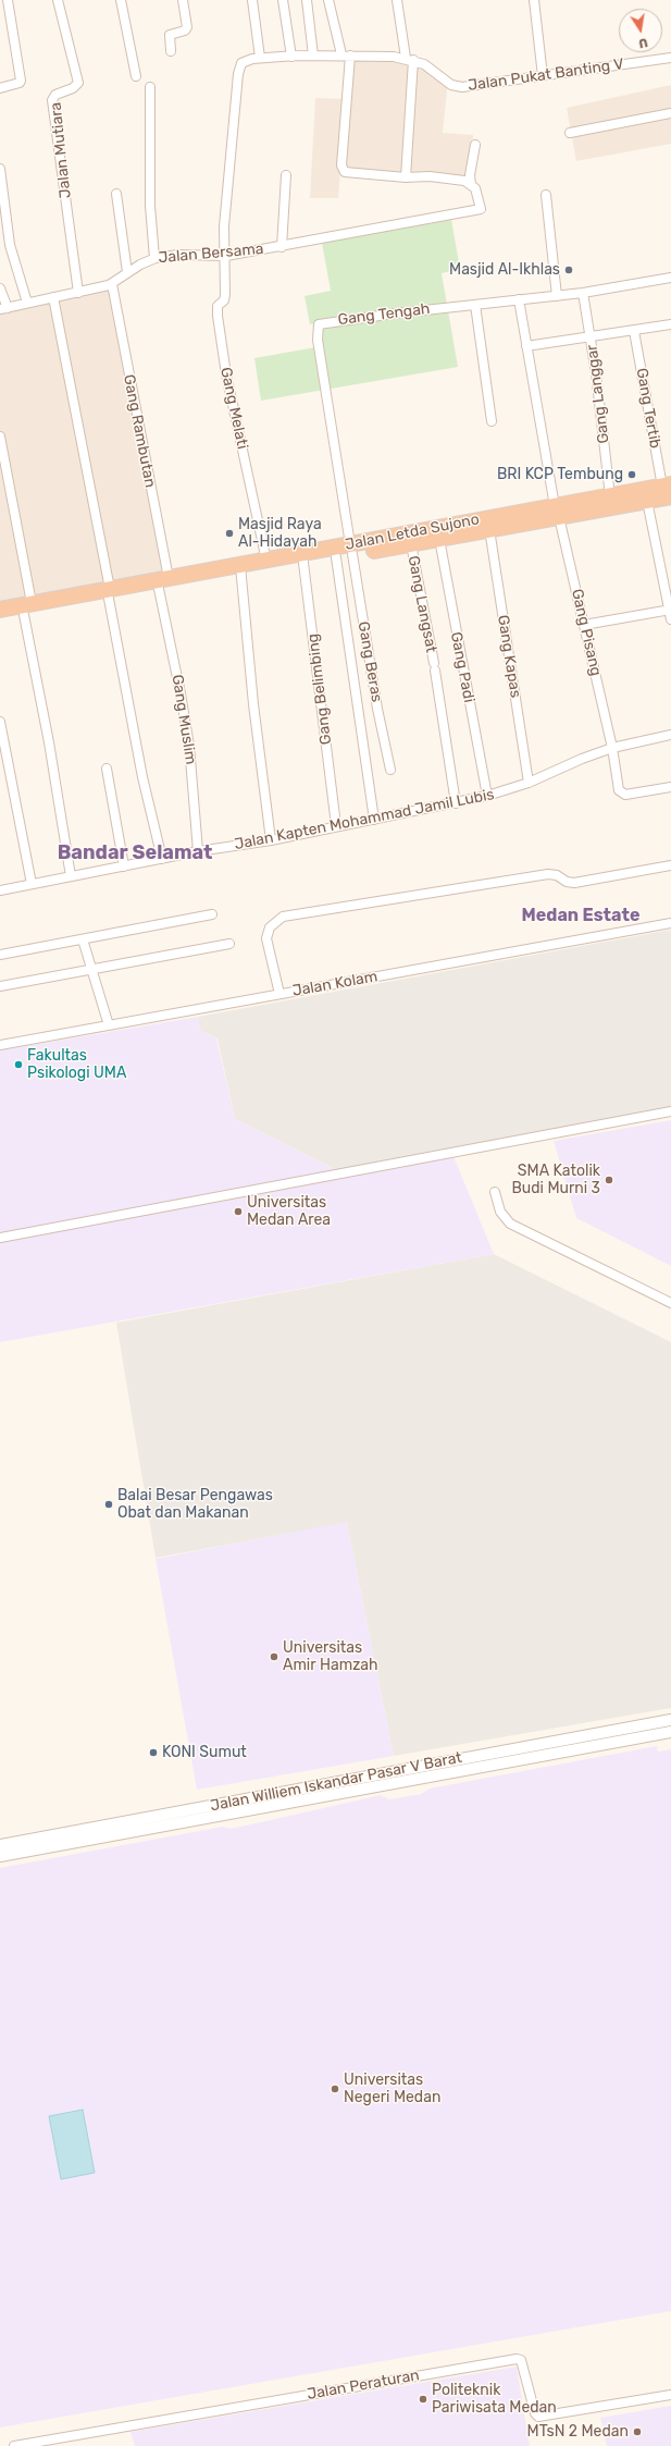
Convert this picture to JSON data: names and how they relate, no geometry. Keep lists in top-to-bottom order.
{
  "streets": {
    "highway": ["Jalan Letda Sujono"],
    "street": [
      "Jalan Pukat Banting V",
      "Jalan Mutiara",
      "Jalan Bersama",
      "Gang Tengah",
      "Gang Langgar",
      "Gang Melati",
      "Gang Tertib",
      "Gang Rambutan",
      "Gang Langsat",
      "Gang Pisang",
      "Gang Kapas",
      "Gang Beras",
      "Gang Padi",
      "Gang Belimbing",
      "Gang Muslim",
      "Jalan Kapten Mohammad Jamil Lubis",
      "Jalan Kolam",
      "Jalan Williem Iskandar Pasar V Barat",
      "Jalan Peraturan"
    ]
  },
  "crossings": [
    ["Jalan Pukat Banting V", "Gang Melati"],
    ["Jalan Mutiara", "Jalan Bersama"],
    ["Jalan Bersama", "Gang Melati"],
    ["Jalan Bersama", "Gang Rambutan"],
    ["Gang Tengah", "Gang Langgar"],
    ["Gang Tengah", "Jalan Letda Sujono"],
    ["Gang Tengah", "Gang Pisang"],
    ["Gang Tengah", "Gang Beras"],
    ["Gang Langgar", "Jalan Letda Sujono"],
    ["Gang Melati", "Jalan Letda Sujono"],
    ["Gang Tertib", "Jalan Letda Sujono"],
    ["Gang Rambutan", "Jalan Letda Sujono"],
    ["Gang Rambutan", "Gang Muslim"],
    ["Jalan Letda Sujono", "Gang Langsat"],
    ["Jalan Letda Sujono", "Gang Pisang"],
    ["Jalan Letda Sujono", "Gang Kapas"],
    ["Jalan Letda Sujono", "Gang Beras"],
    ["Jalan Letda Sujono", "Gang Padi"],
    ["Jalan Letda Sujono", "Gang Belimbing"],
    ["Jalan Letda Sujono", "Gang Muslim"],
    ["Gang Langsat", "Jalan Kapten Mohammad Jamil Lubis"],
    ["Gang Pisang", "Jalan Kapten Mohammad Jamil Lubis"],
    ["Gang Kapas", "Jalan Kapten Mohammad Jamil Lubis"],
    ["Gang Padi", "Jalan Kapten Mohammad Jamil Lubis"],
    ["Gang Belimbing", "Jalan Kapten Mohammad Jamil Lubis"],
    ["Gang Muslim", "Jalan Kapten Mohammad Jamil Lubis"]
  ],
  "districts": ["Bandar Selamat", "Medan Estate"],
  "places": [
    "Masjid Al-Ikhlas",
    "BRI KCP Tembung",
    "Masjid Raya Al-Hidayah",
    "Fakultas Psikologi UMA",
    "SMA Katolik Budi Murni 3",
    "Universitas Medan Area",
    "Balai Besar Pengawas Obat dan Makanan",
    "Universitas Amir Hamzah",
    "KONI Sumut",
    "Universitas Negeri Medan",
    "Politeknik Pariwisata Medan",
    "MTsN 2 Medan"
  ],
  "north": "bottom"
}
